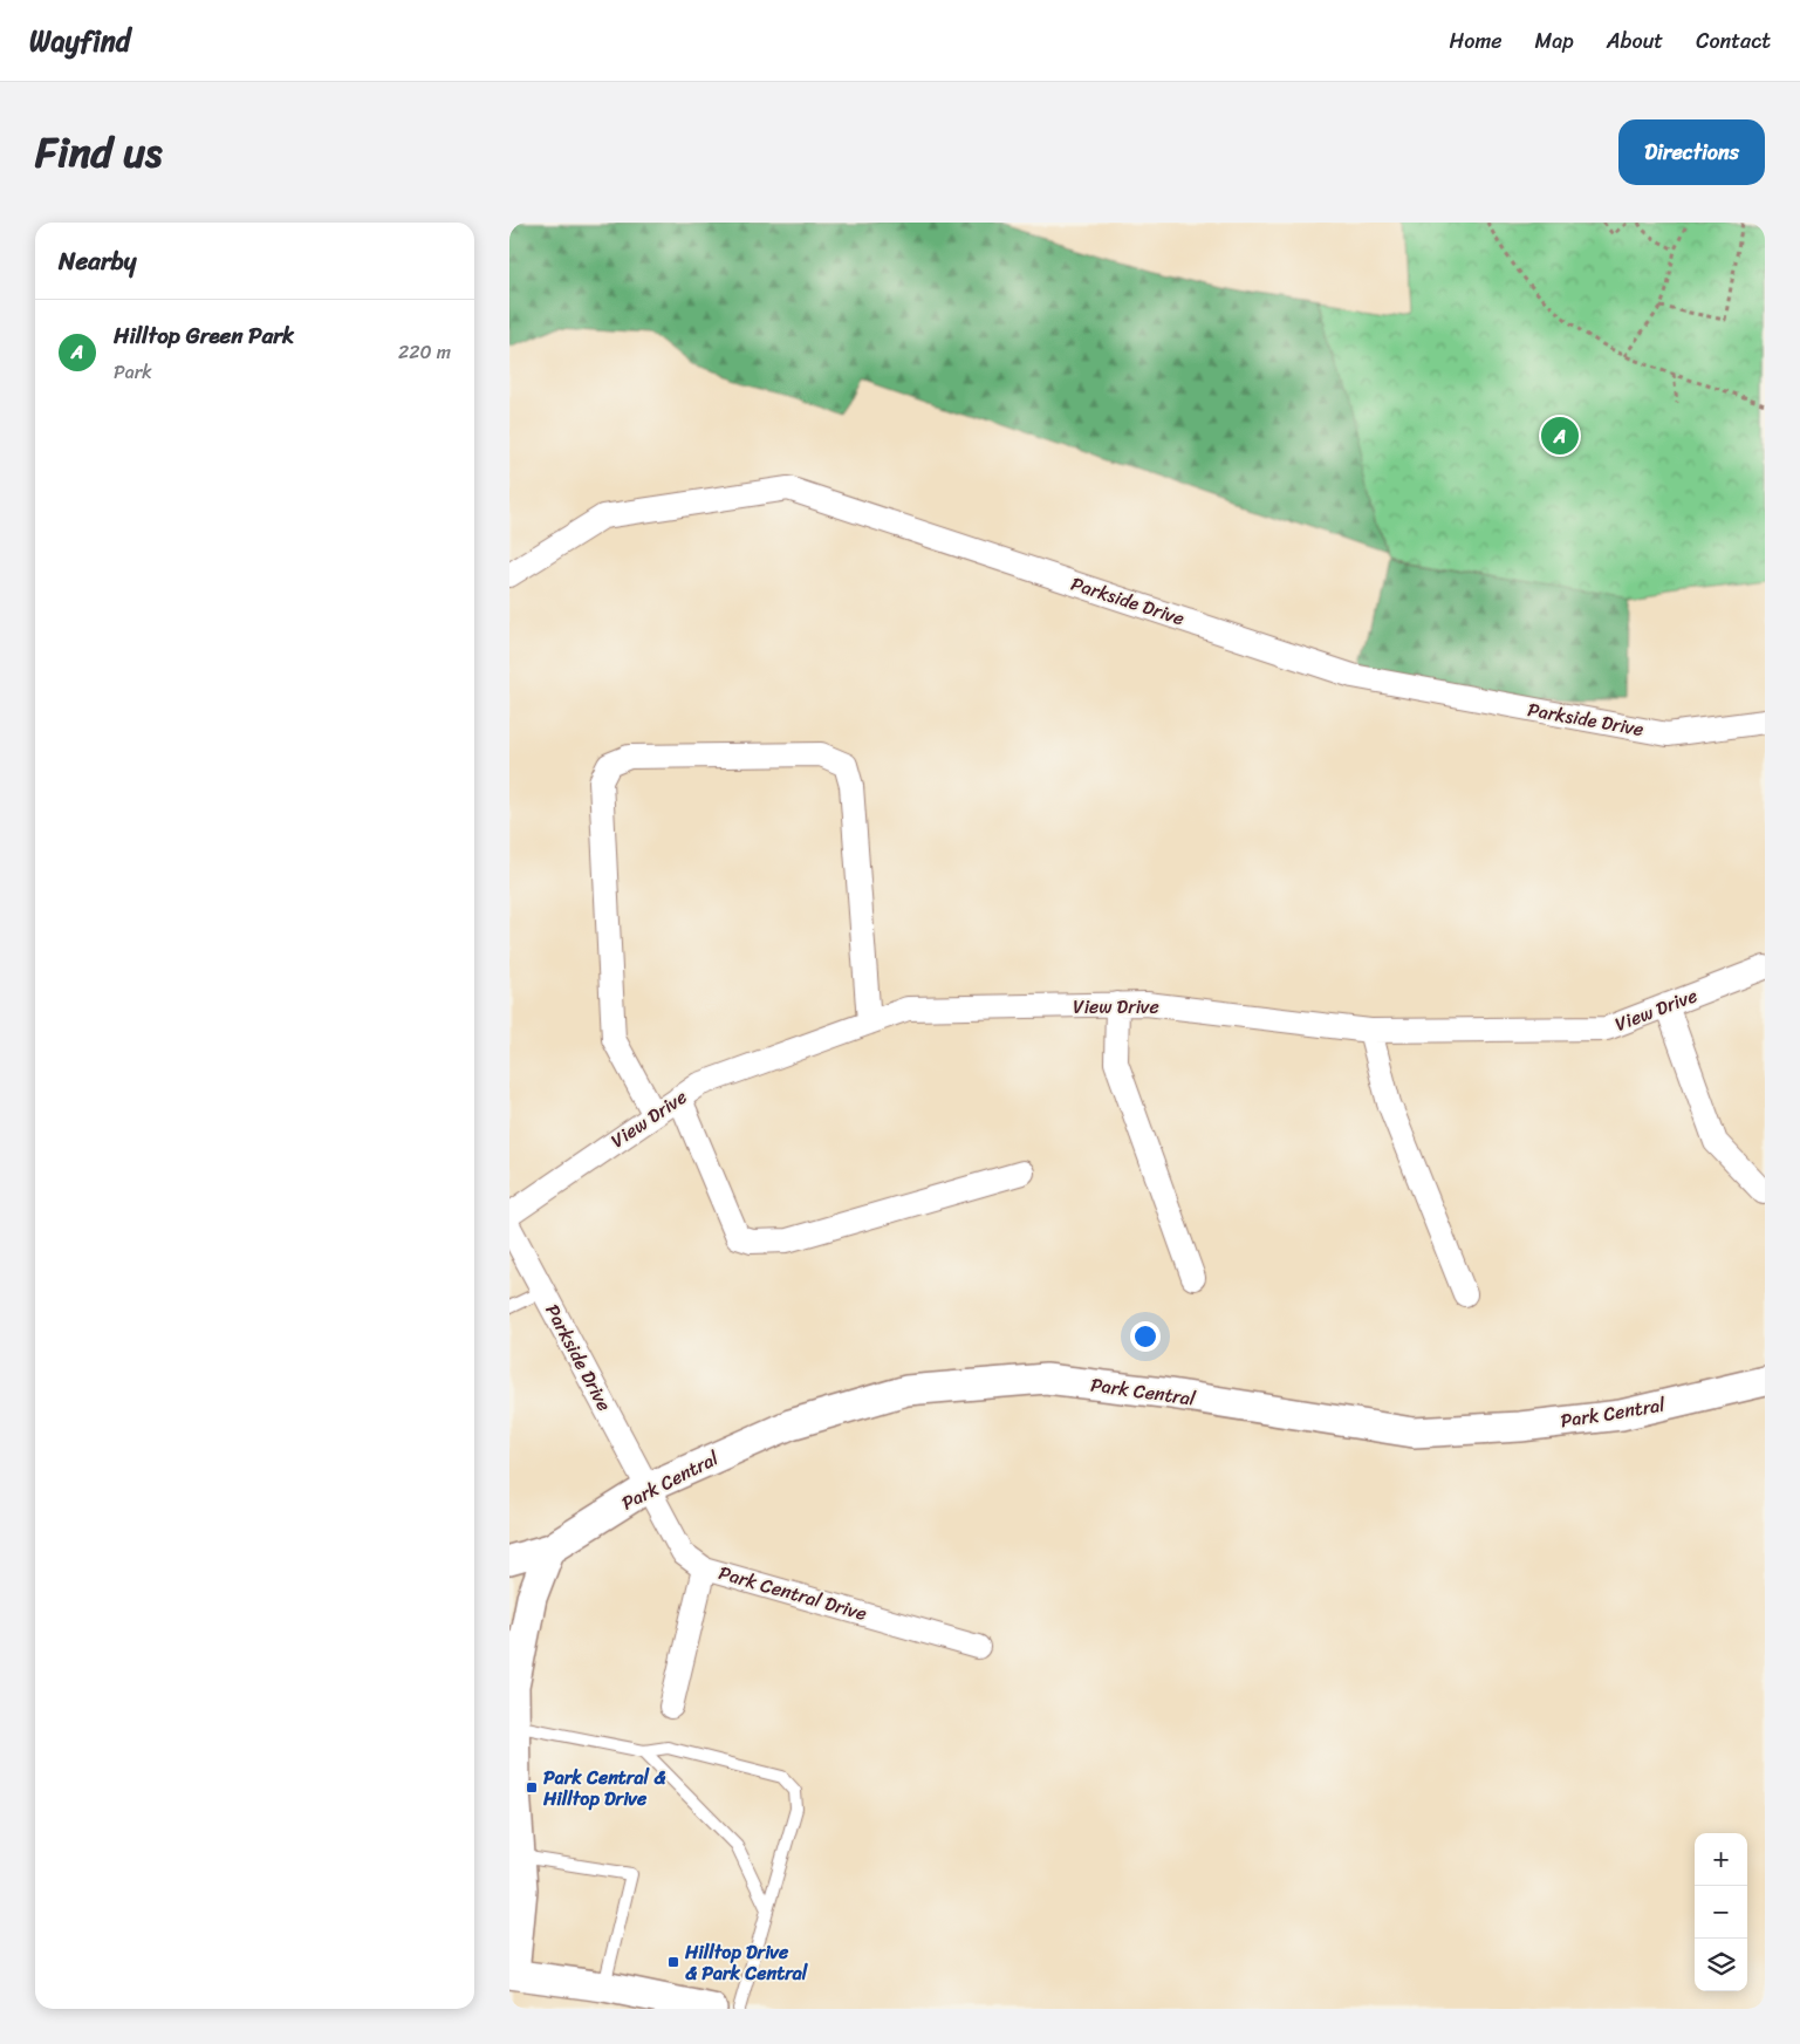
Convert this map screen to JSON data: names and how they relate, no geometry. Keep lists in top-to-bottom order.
{
  "streets": {
    "street": [
      "Parkside Drive",
      "View Drive",
      "Park Central",
      "Park Central Drive"
    ]
  },
  "crossings": [
    ["Parkside Drive", "Park Central"],
    ["Parkside Drive", "Park Central Drive"],
    ["Park Central", "Park Central Drive"]
  ],
  "places": {
    "transit": ["Park Central & Hilltop Drive", "Hilltop Drive & Park Central"]
  },
  "page": {
    "header": "Wayfind",
    "nav": [
      "Home",
      "Map",
      "About",
      "Contact"
    ],
    "title": "Find us",
    "buttons": "Directions",
    "heading": "Nearby",
    "list": [
      {
        "mark": "A",
        "name": "Hilltop Green Park",
        "note": "Park",
        "value": "220 m"
      }
    ],
    "pins": "A",
    "map_buttons": ["+", "−"]
  }
}
